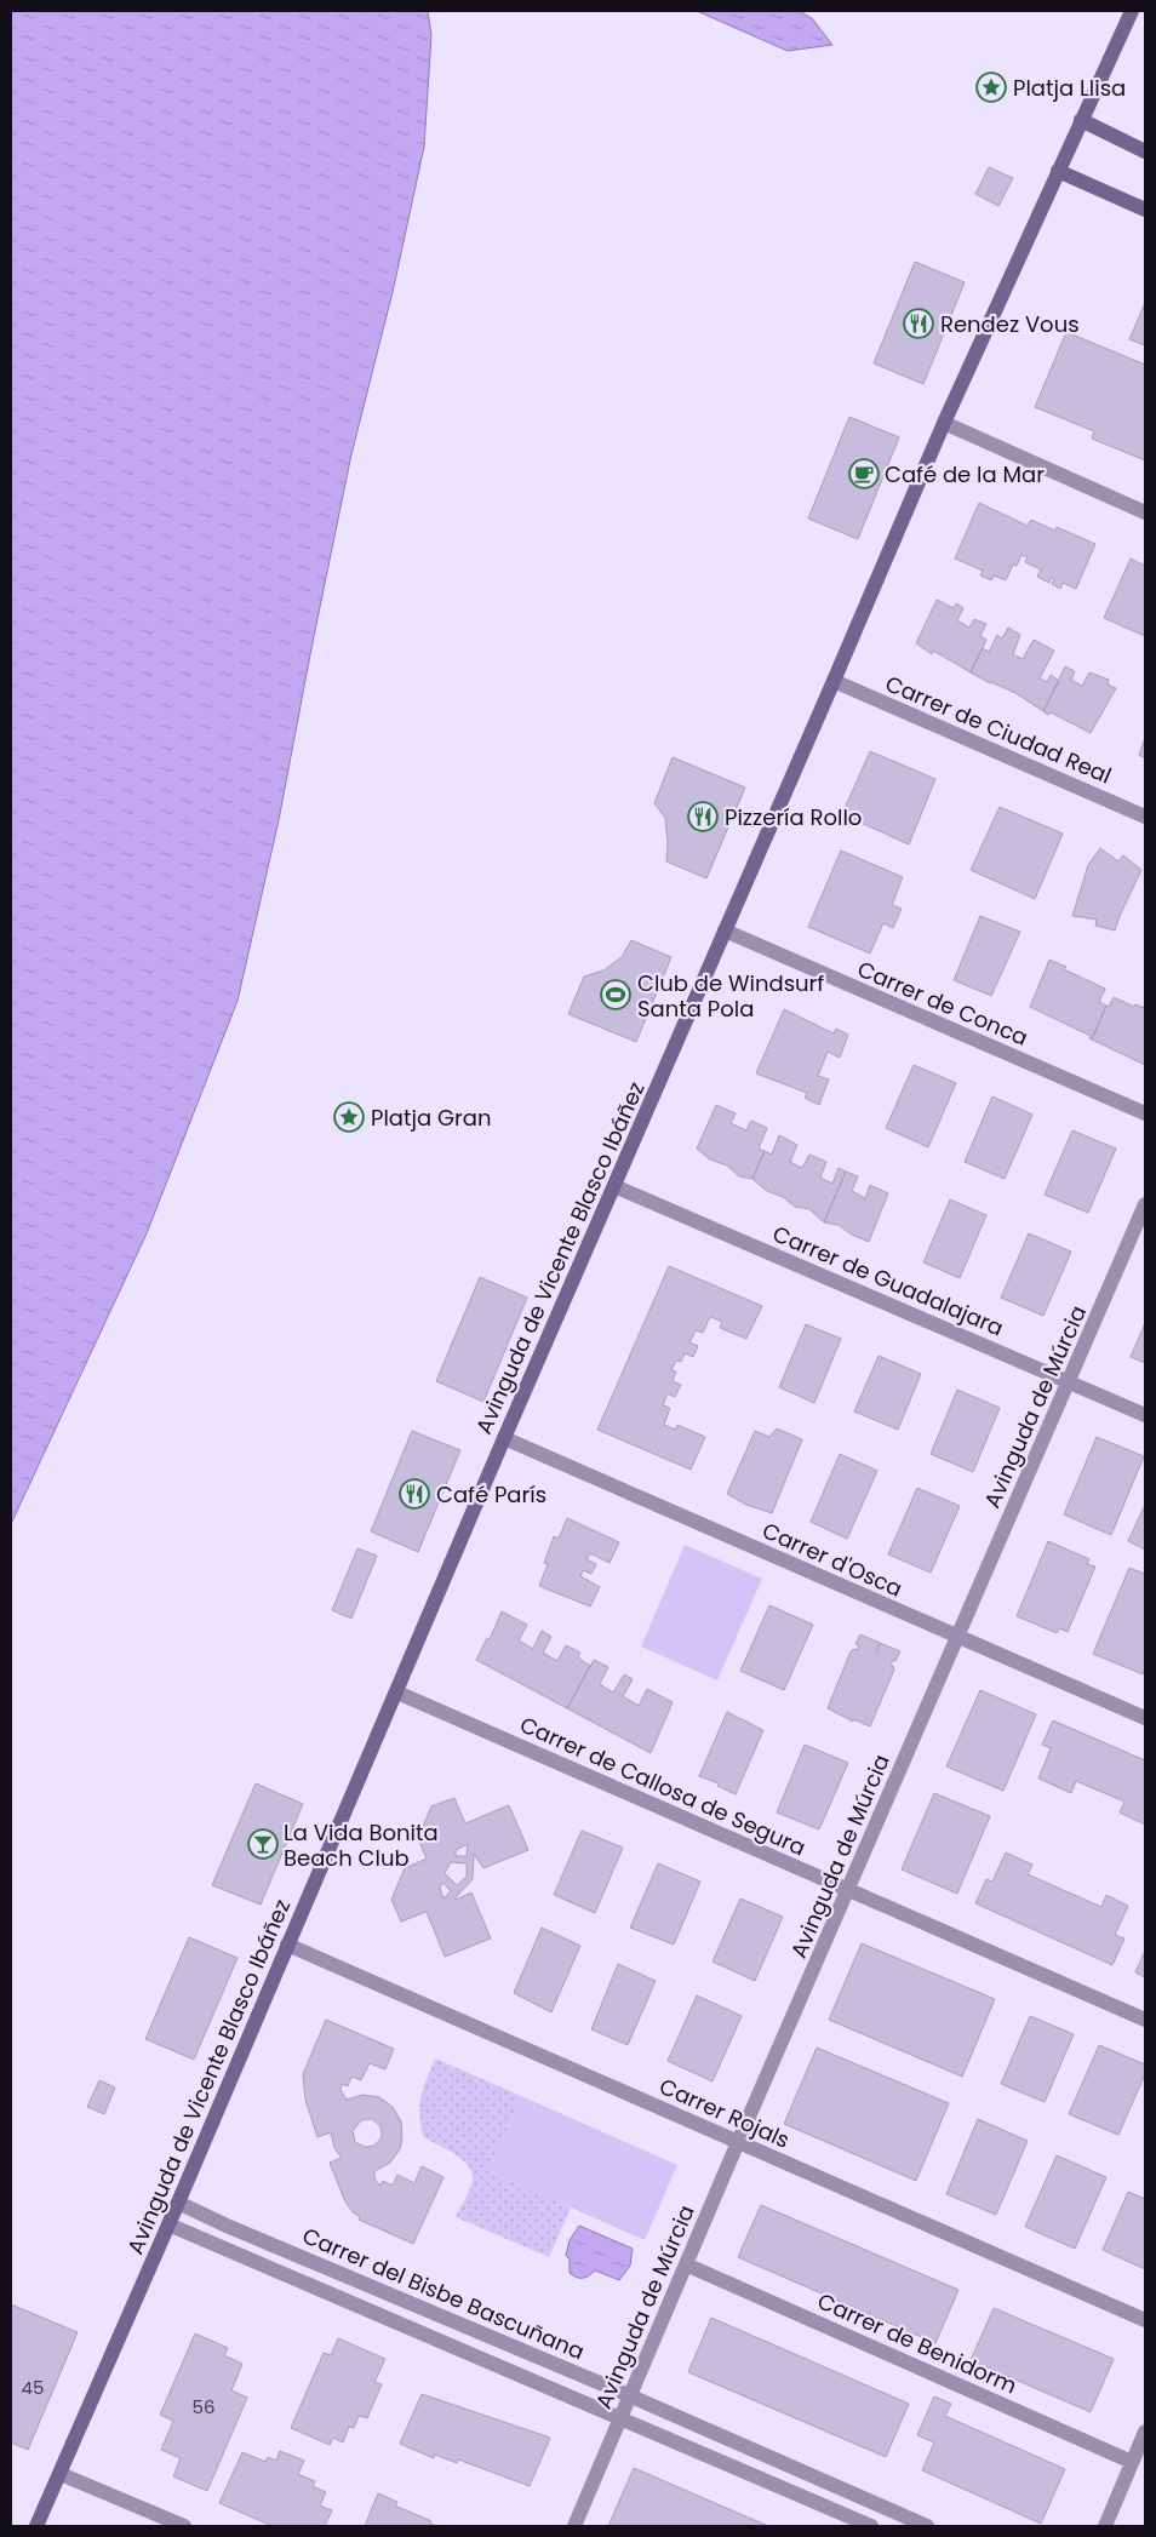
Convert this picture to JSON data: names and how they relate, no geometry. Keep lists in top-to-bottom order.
{
  "streets": {
    "street": [
      "Carrer de Ciudad Real",
      "Carrer de Conca",
      "Avinguda de Vicente Blasco Ibáñez",
      "Carrer de Guadalajara",
      "Avinguda de Múrcia",
      "Carrer d'Osca",
      "Carrer de Callosa de Segura",
      "Carrer Rojals",
      "Carrer del Bisbe Bascuñana",
      "Carrer de Benidorm"
    ]
  },
  "crossings": [
    ["Carrer de Ciudad Real", "Avinguda de Vicente Blasco Ibáñez"],
    ["Carrer de Conca", "Avinguda de Vicente Blasco Ibáñez"],
    ["Avinguda de Vicente Blasco Ibáñez", "Carrer de Guadalajara"],
    ["Avinguda de Vicente Blasco Ibáñez", "Carrer d'Osca"],
    ["Avinguda de Vicente Blasco Ibáñez", "Carrer de Callosa de Segura"],
    ["Avinguda de Vicente Blasco Ibáñez", "Carrer Rojals"],
    ["Avinguda de Vicente Blasco Ibáñez", "Carrer del Bisbe Bascuñana"],
    ["Carrer de Guadalajara", "Avinguda de Múrcia"],
    ["Avinguda de Múrcia", "Carrer d'Osca"],
    ["Avinguda de Múrcia", "Carrer de Callosa de Segura"],
    ["Avinguda de Múrcia", "Carrer Rojals"],
    ["Avinguda de Múrcia", "Carrer del Bisbe Bascuñana"],
    ["Avinguda de Múrcia", "Carrer de Benidorm"]
  ],
  "places": {
    "place": ["Platja Llisa", "Platja Gran"],
    "restaurant": ["Rendez Vous", "Pizzería Rollo", "Café París"],
    "cafe": ["Café de la Mar"],
    "sports": ["Club de Windsurf Santa Pola"],
    "bar": ["La Vida Bonita Beach Club"]
  },
  "house_numbers": ["45", "56"]
}
